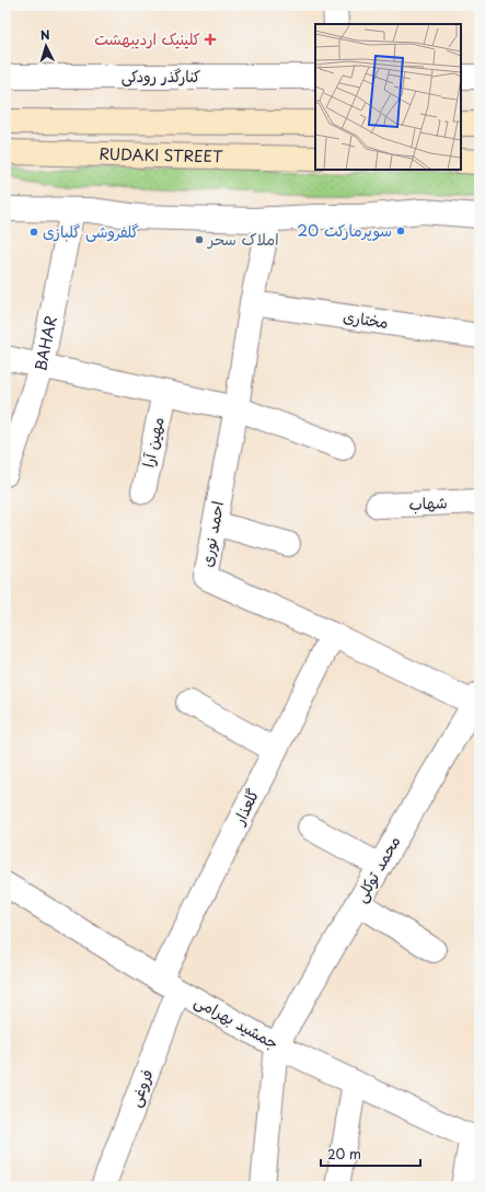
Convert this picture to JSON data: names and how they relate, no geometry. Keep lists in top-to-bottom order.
{
  "streets": {
    "main road": ["RUDAKI STREET"],
    "street": [
      "کنارگذر رودکی",
      "مختاری",
      "BAHAR",
      "مهین آرا",
      "شهاب",
      "احمد نوری",
      "گلعذار",
      "محمد توکلی",
      "جمشید بهرامی",
      "فروغی"
    ]
  },
  "crossings": [
    ["مختاری", "احمد نوری"],
    ["احمد نوری", "گلعذار"],
    ["احمد نوری", "محمد توکلی"],
    ["گلعذار", "جمشید بهرامی"],
    ["گلعذار", "فروغی"],
    ["محمد توکلی", "جمشید بهرامی"],
    ["جمشید بهرامی", "فروغی"]
  ],
  "places": {
    "health": ["کلینیک اردیبهشت"],
    "other": ["سوپرمارکت 20", "گلفروشی گلبازی", "املاک سحر"]
  },
  "scale_bar": "20 m",
  "north": "top"
}
